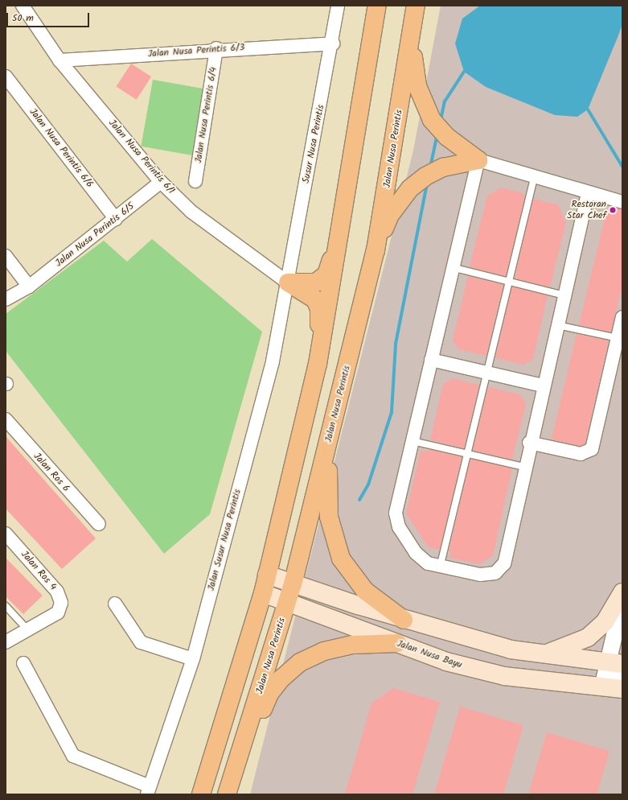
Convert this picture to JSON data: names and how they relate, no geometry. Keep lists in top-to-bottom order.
{
  "streets": {
    "main road": ["Jalan Nusa Perintis", "Jalan Nusa Bayu"],
    "street": [
      "Jalan Nusa Perintis 6/3",
      "Jalan Nusa Perintis 6/4",
      "Susur Nusa Perintis",
      "Jalan Nusa Perintis 6/6",
      "Jalan Nusa Perintis 6/1",
      "Jalan Nusa Perintis 6/5",
      "Jalan Ros 6",
      "Jalan Susur Nusa Perintis",
      "Jalan Ros 4"
    ]
  },
  "crossings": [
    ["Jalan Nusa Perintis 6/3", "Jalan Nusa Perintis 6/4"],
    ["Jalan Nusa Perintis 6/3", "Susur Nusa Perintis"],
    ["Jalan Nusa Perintis 6/3", "Jalan Nusa Perintis 6/1"],
    ["Susur Nusa Perintis", "Jalan Nusa Perintis 6/1"],
    ["Susur Nusa Perintis", "Jalan Susur Nusa Perintis"],
    ["Jalan Nusa Perintis 6/6", "Jalan Nusa Perintis 6/5"],
    ["Jalan Nusa Perintis", "Jalan Nusa Bayu"],
    ["Jalan Nusa Perintis 6/1", "Jalan Nusa Perintis 6/5"],
    ["Jalan Nusa Perintis 6/1", "Jalan Susur Nusa Perintis"]
  ],
  "places": ["Restoran Star Chef"],
  "scale_bar": "50 m"
}
